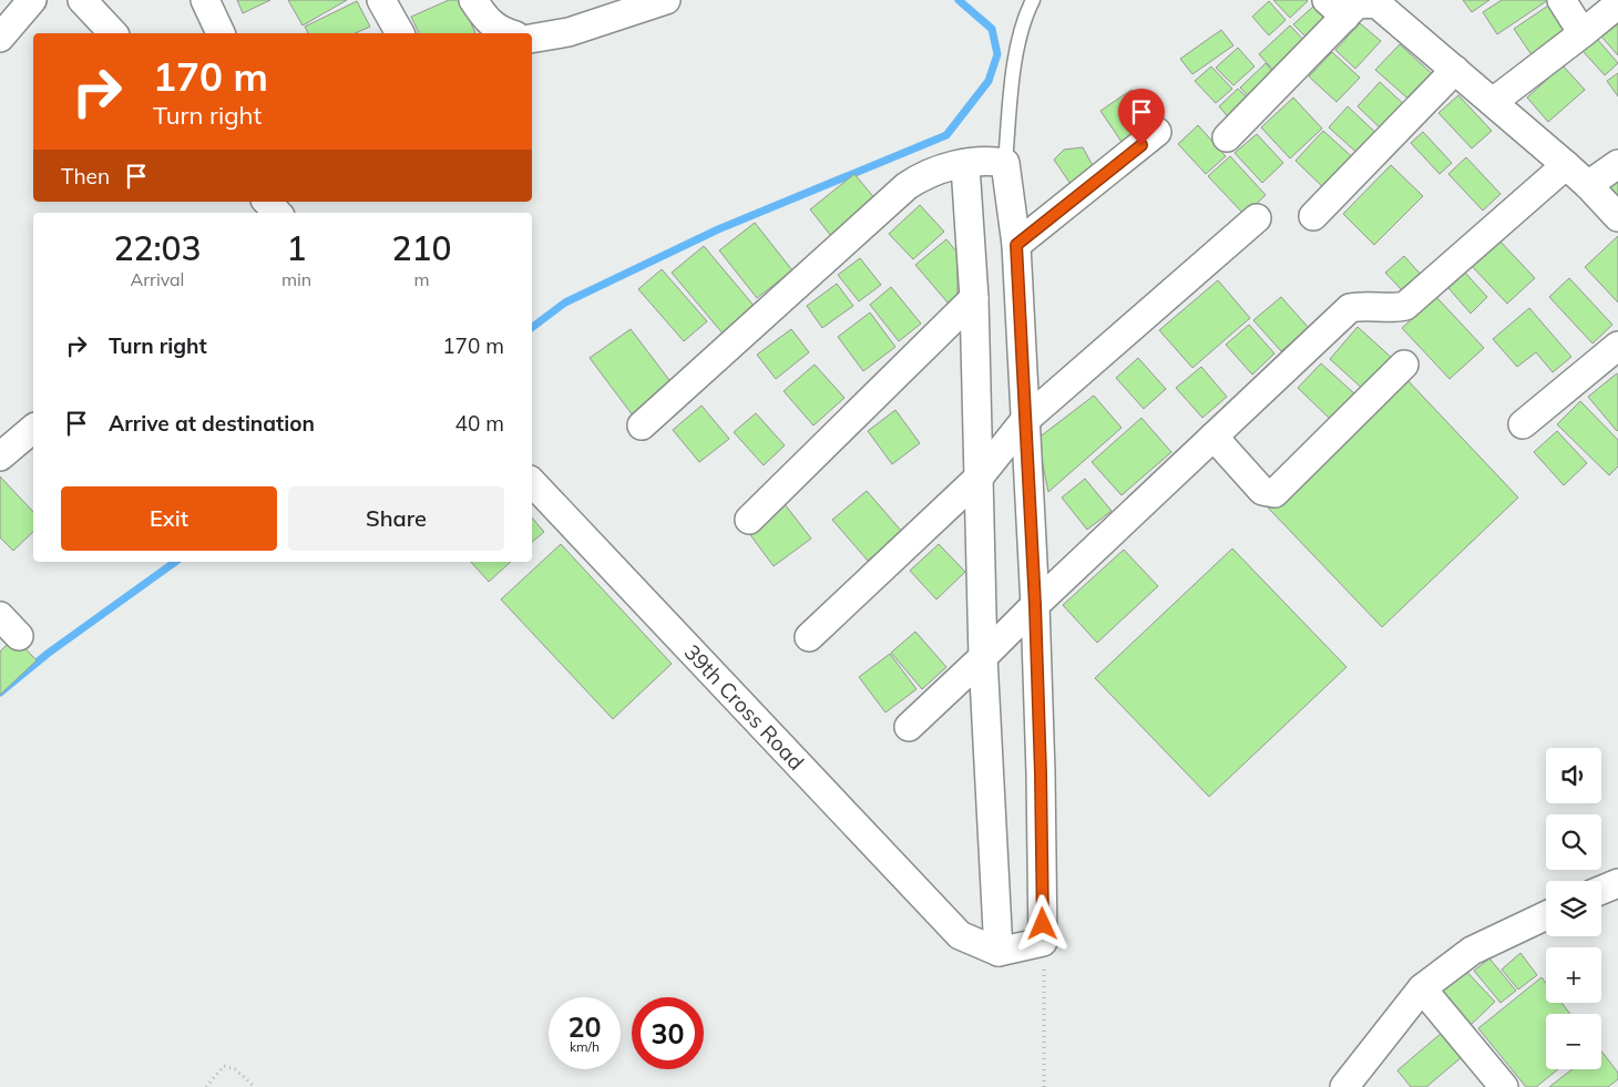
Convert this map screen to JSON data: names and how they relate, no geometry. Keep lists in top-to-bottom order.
{
  "streets": {
    "street": ["39th Cross Road"]
  },
  "page": {
    "turn": ["170 m", "Turn right"],
    "then": "Then",
    "eta": [
      "22:03",
      "Arrival",
      "1",
      "min",
      "210",
      "m"
    ],
    "list": [
      {
        "name": "Turn right",
        "value": "170 m"
      },
      {
        "name": "Arrive at destination",
        "value": "40 m"
      }
    ],
    "buttons": ["Exit", "Share"],
    "map_buttons": ["+", "−"],
    "speed": "20 km/h",
    "limit": "30"
  }
}
